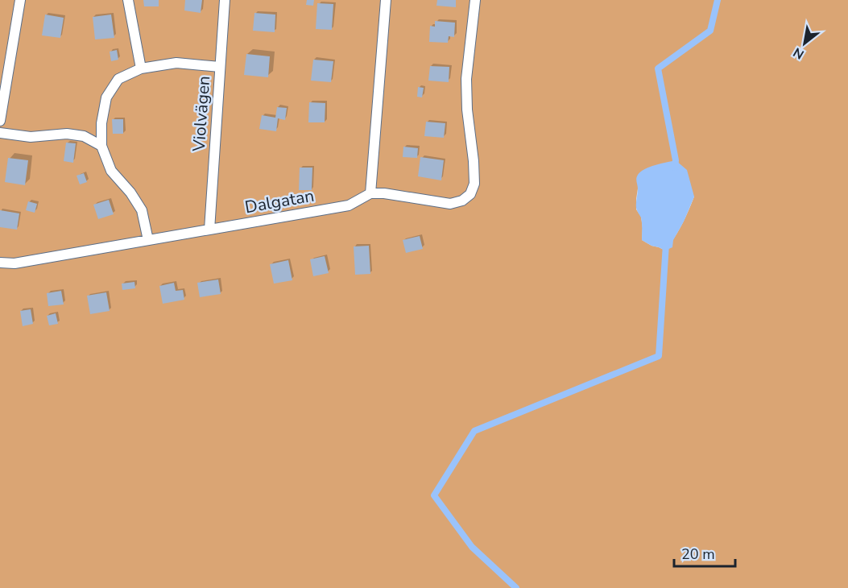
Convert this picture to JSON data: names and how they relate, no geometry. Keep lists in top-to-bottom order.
{
  "streets": {
    "lane": ["Violvägen", "Dalgatan"]
  },
  "crossings": [
    ["Violvägen", "Dalgatan"]
  ],
  "scale_bar": "20 m",
  "north": "bottom left"
}
